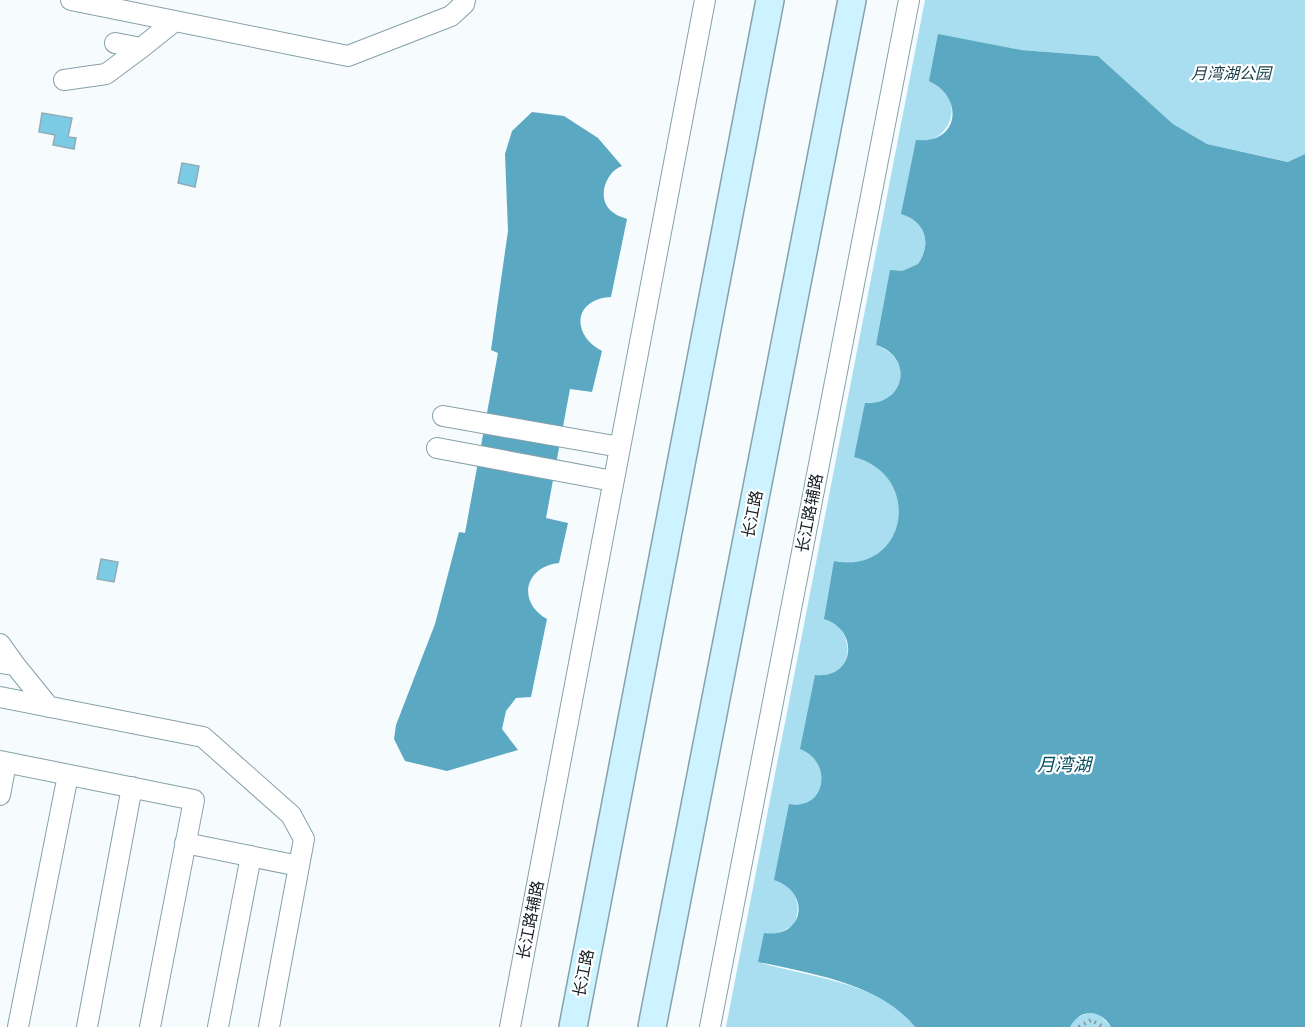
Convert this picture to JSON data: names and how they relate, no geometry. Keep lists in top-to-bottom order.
{
  "streets": {
    "main road": ["长江路"],
    "street": ["长江路辅路"]
  },
  "water": ["月湾湖"],
  "parks": ["月湾湖公园"]
}
